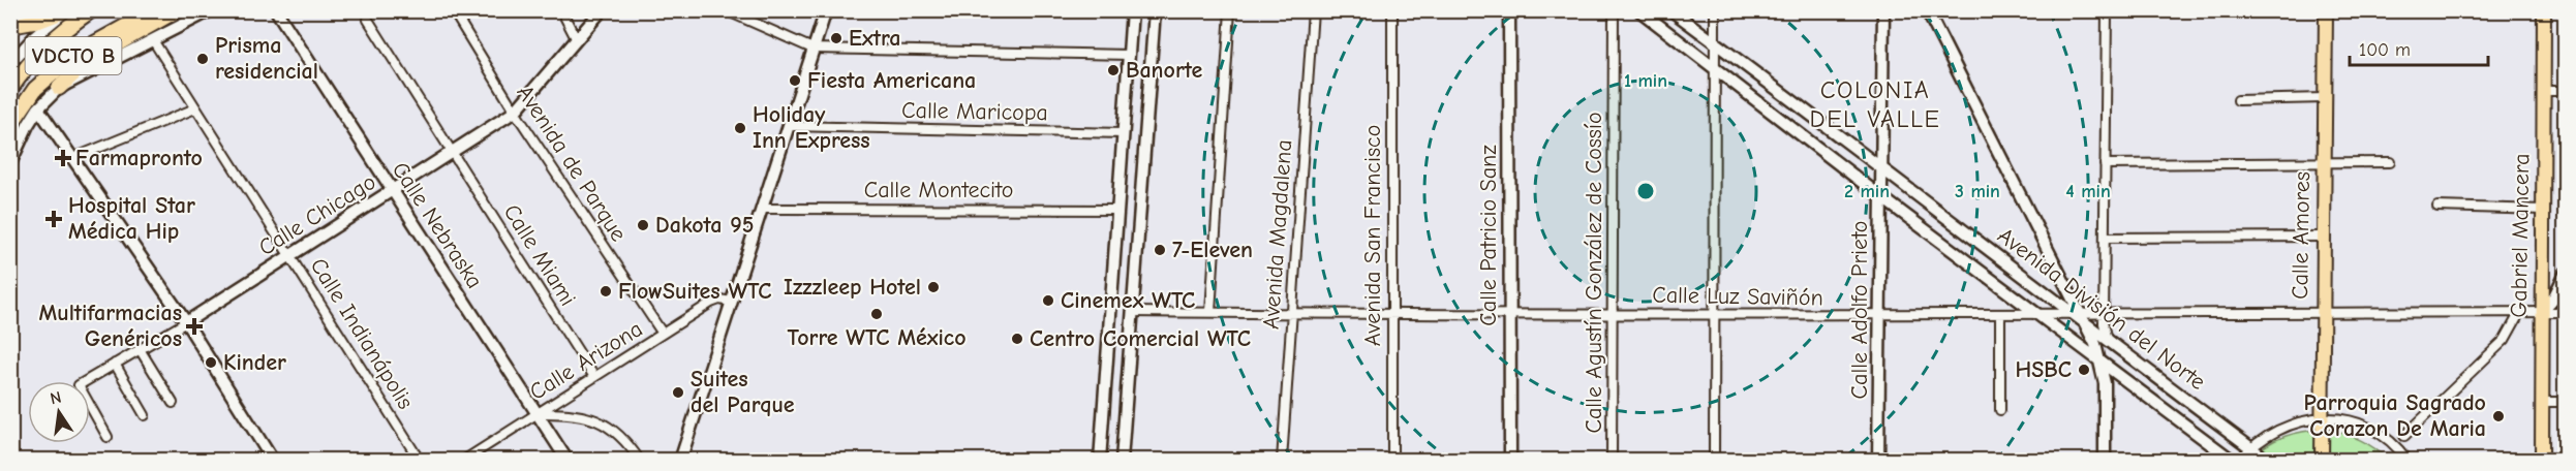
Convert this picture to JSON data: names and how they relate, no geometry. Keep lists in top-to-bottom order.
{
  "streets": {
    "highway": ["VDCTO B"],
    "main road": ["Calle Amores", "Gabriel Mancera"],
    "street": [
      "Calle Maricopa",
      "Avenida de Parque",
      "Calle Montecito",
      "Calle Chicago",
      "Calle Nebraska",
      "Avenida Magdalena",
      "Avenida San Francisco",
      "Calle Patricio Sanz",
      "Calle Miami",
      "Calle Agustín González de Cossío",
      "Calle Luz Saviñón",
      "Avenida División del Norte",
      "Calle Adolfo Prieto",
      "Calle Indianápolis",
      "Calle Arizona"
    ]
  },
  "crossings": [
    ["Avenida de Parque", "Calle Chicago"],
    ["Avenida de Parque", "Calle Arizona"],
    ["Calle Chicago", "Calle Nebraska"],
    ["Calle Chicago", "Calle Miami"],
    ["Calle Chicago", "Calle Indianápolis"],
    ["Calle Nebraska", "Calle Arizona"],
    ["Avenida Magdalena", "Calle Luz Saviñón"],
    ["Avenida San Francisco", "Calle Luz Saviñón"],
    ["Calle Patricio Sanz", "Calle Luz Saviñón"],
    ["Calle Amores", "Calle Luz Saviñón"],
    ["Gabriel Mancera", "Calle Luz Saviñón"],
    ["Calle Miami", "Calle Arizona"],
    ["Calle Agustín González de Cossío", "Calle Luz Saviñón"],
    ["Calle Luz Saviñón", "Avenida División del Norte"],
    ["Calle Luz Saviñón", "Calle Adolfo Prieto"],
    ["Avenida División del Norte", "Calle Adolfo Prieto"]
  ],
  "districts": ["COLONIA DEL VALLE"],
  "places": {
    "other": [
      "Extra",
      "Prisma residencial",
      "Banorte",
      "Fiesta Americana",
      "Holiday Inn Express",
      "Dakota 95",
      "7-Eleven",
      "Izzzleep Hotel",
      "FlowSuites WTC",
      "Cinemex WTC",
      "Torre WTC México",
      "Centro Comercial WTC",
      "Kinder",
      "HSBC",
      "Suites del Parque",
      "Parroquia Sagrado Corazon De Maria"
    ],
    "health": ["Farmapronto", "Hospital Star Médica Hip", "Multifarmacias Genéricos"]
  },
  "scale_bar": "100 m",
  "north": "top",
  "rings": [
    "1 min",
    "2 min",
    "3 min",
    "4 min"
  ]
}
